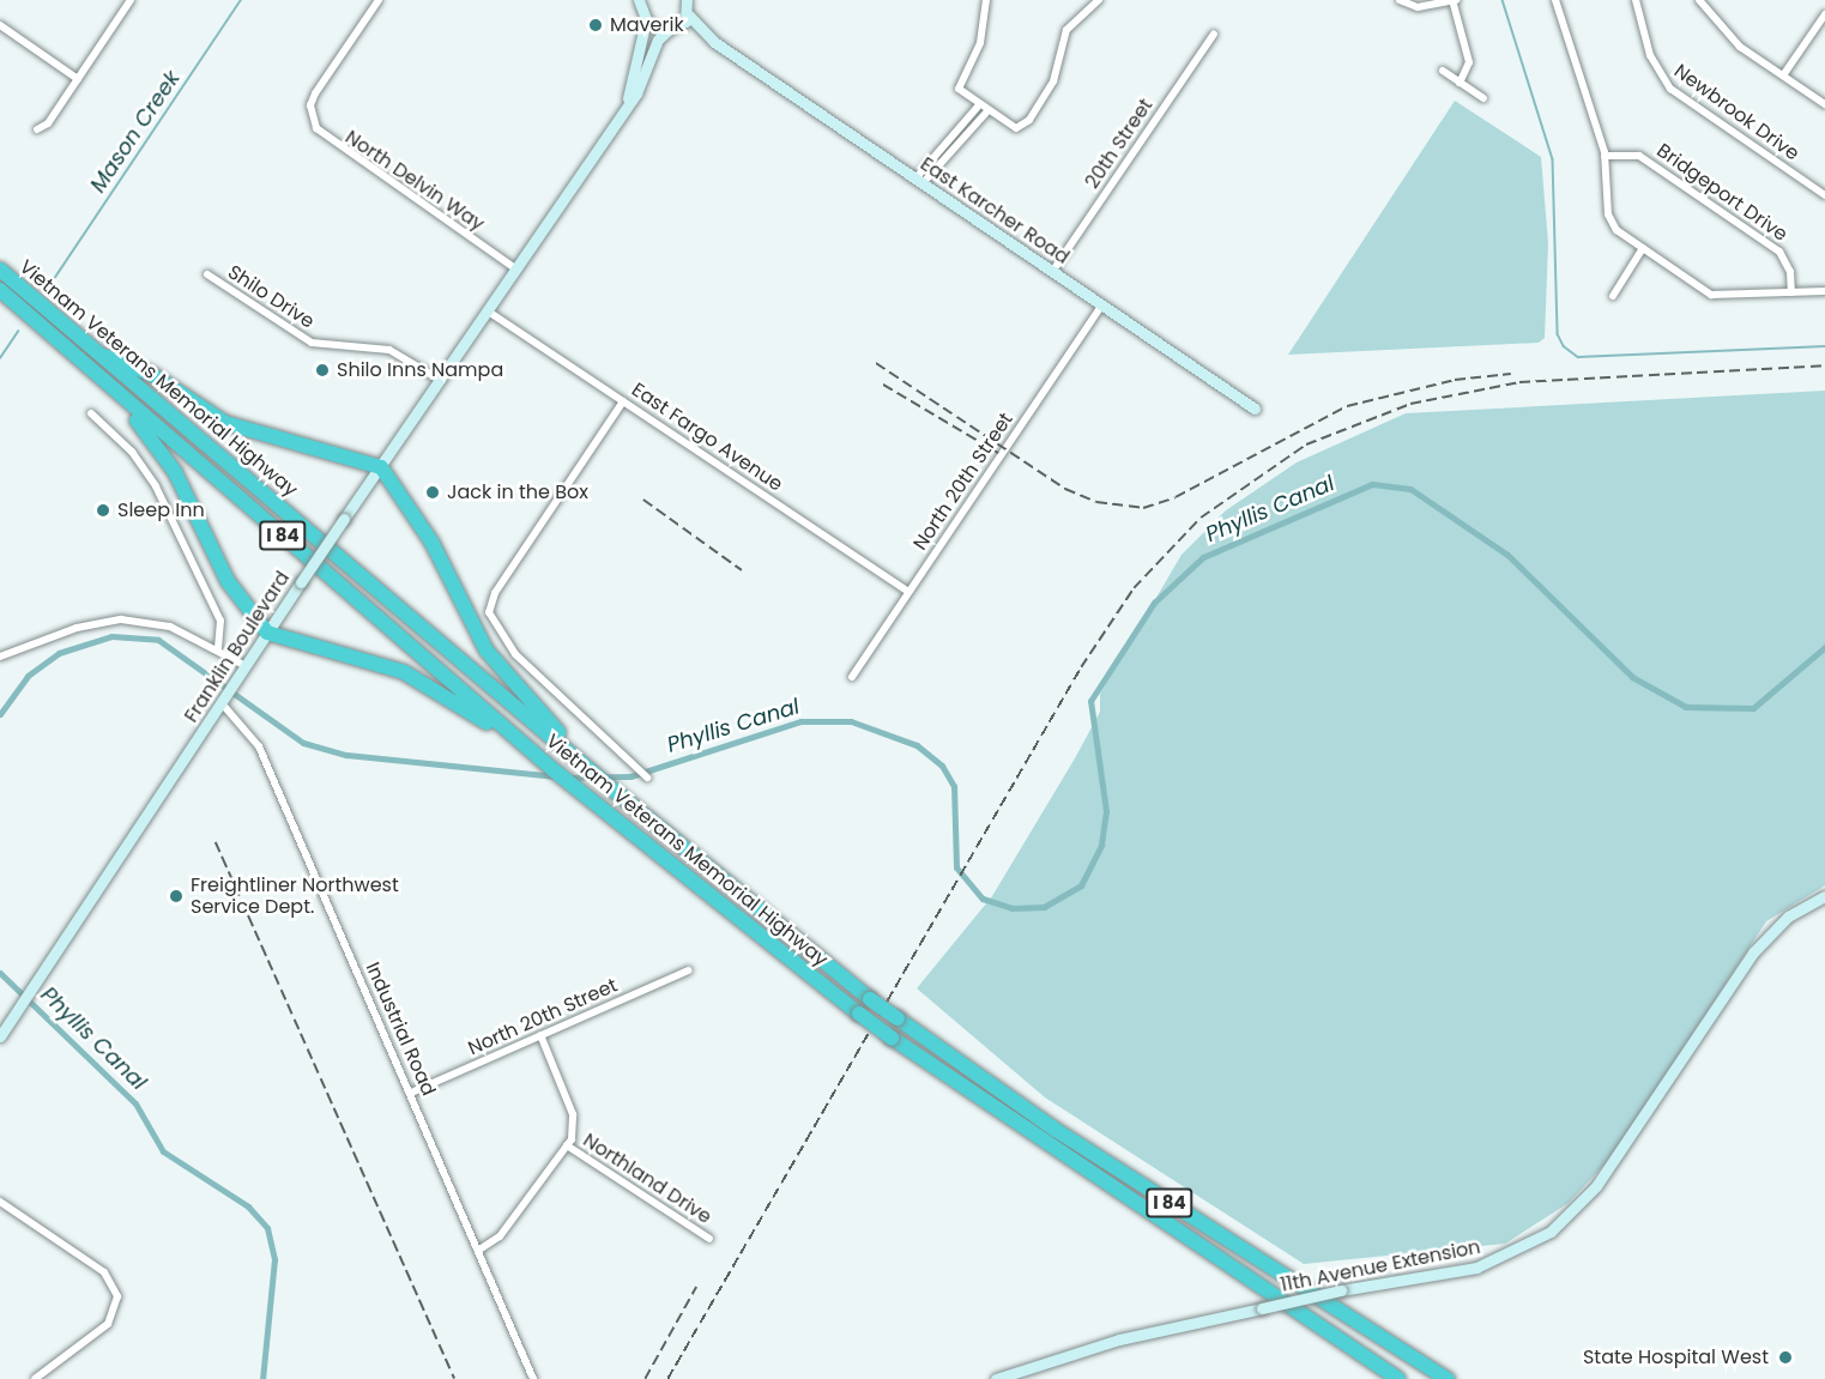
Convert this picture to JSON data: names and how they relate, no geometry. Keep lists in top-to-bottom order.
{
  "streets": {
    "highway": ["Vietnam Veterans Memorial Highway", "I 84"],
    "street": [
      "Newbrook Drive",
      "20th Street",
      "North Delvin Way",
      "Bridgeport Drive",
      "East Karcher Road",
      "Shilo Drive",
      "East Fargo Avenue",
      "North 20th Street",
      "Franklin Boulevard",
      "Industrial Road",
      "Northland Drive",
      "11th Avenue Extension"
    ]
  },
  "crossings": [
    ["20th Street", "East Karcher Road"],
    ["North Delvin Way", "Franklin Boulevard"],
    ["East Karcher Road", "North 20th Street"],
    ["Shilo Drive", "Franklin Boulevard"],
    ["East Fargo Avenue", "North 20th Street"],
    ["East Fargo Avenue", "Franklin Boulevard"],
    ["North 20th Street", "Industrial Road"],
    ["Franklin Boulevard", "Industrial Road"]
  ],
  "water": ["Mason Creek", "Phyllis Canal"],
  "places": [
    "Maverik",
    "Shilo Inns Nampa",
    "Jack in the Box",
    "Sleep Inn",
    "Freightliner Northwest Service Dept.",
    "State Hospital West"
  ]
}
